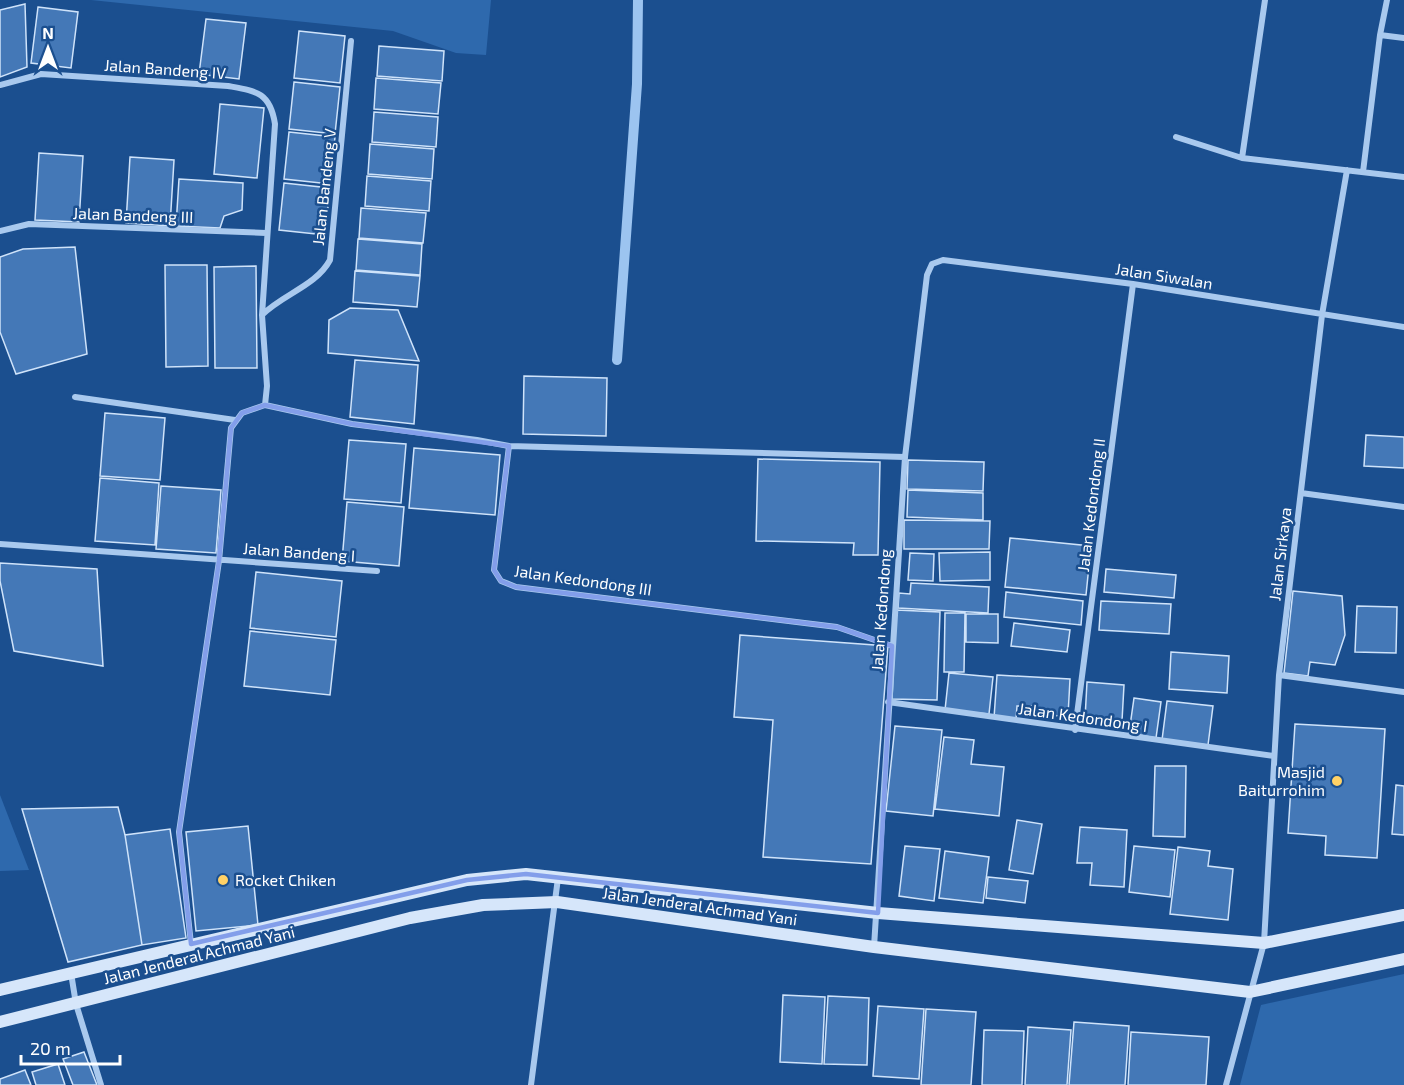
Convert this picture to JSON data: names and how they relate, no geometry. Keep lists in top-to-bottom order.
{
  "streets": {
    "main road": ["Jalan Jenderal Achmad Yani"],
    "street": [
      "Jalan Bandeng IV",
      "Jalan Bandeng V",
      "Jalan Bandeng III",
      "Jalan Siwalan",
      "Jalan Kedondong II",
      "Jalan Bandeng I",
      "Jalan Sirkaya",
      "Jalan Kedondong III",
      "Jalan Kedondong",
      "Jalan Kedondong I"
    ]
  },
  "crossings": [
    ["Jalan Bandeng IV", "Jalan Bandeng III"],
    ["Jalan Siwalan", "Jalan Kedondong II"],
    ["Jalan Siwalan", "Jalan Sirkaya"],
    ["Jalan Siwalan", "Jalan Kedondong"],
    ["Jalan Kedondong II", "Jalan Kedondong I"],
    ["Jalan Sirkaya", "Jalan Kedondong I"],
    ["Jalan Sirkaya", "Jalan Jenderal Achmad Yani"],
    ["Jalan Kedondong III", "Jalan Kedondong"],
    ["Jalan Kedondong", "Jalan Kedondong I"],
    ["Jalan Kedondong", "Jalan Jenderal Achmad Yani"]
  ],
  "places": ["Masjid Baiturrohim", "Rocket Chiken"],
  "scale_bar": "20 m",
  "north": "top"
}
